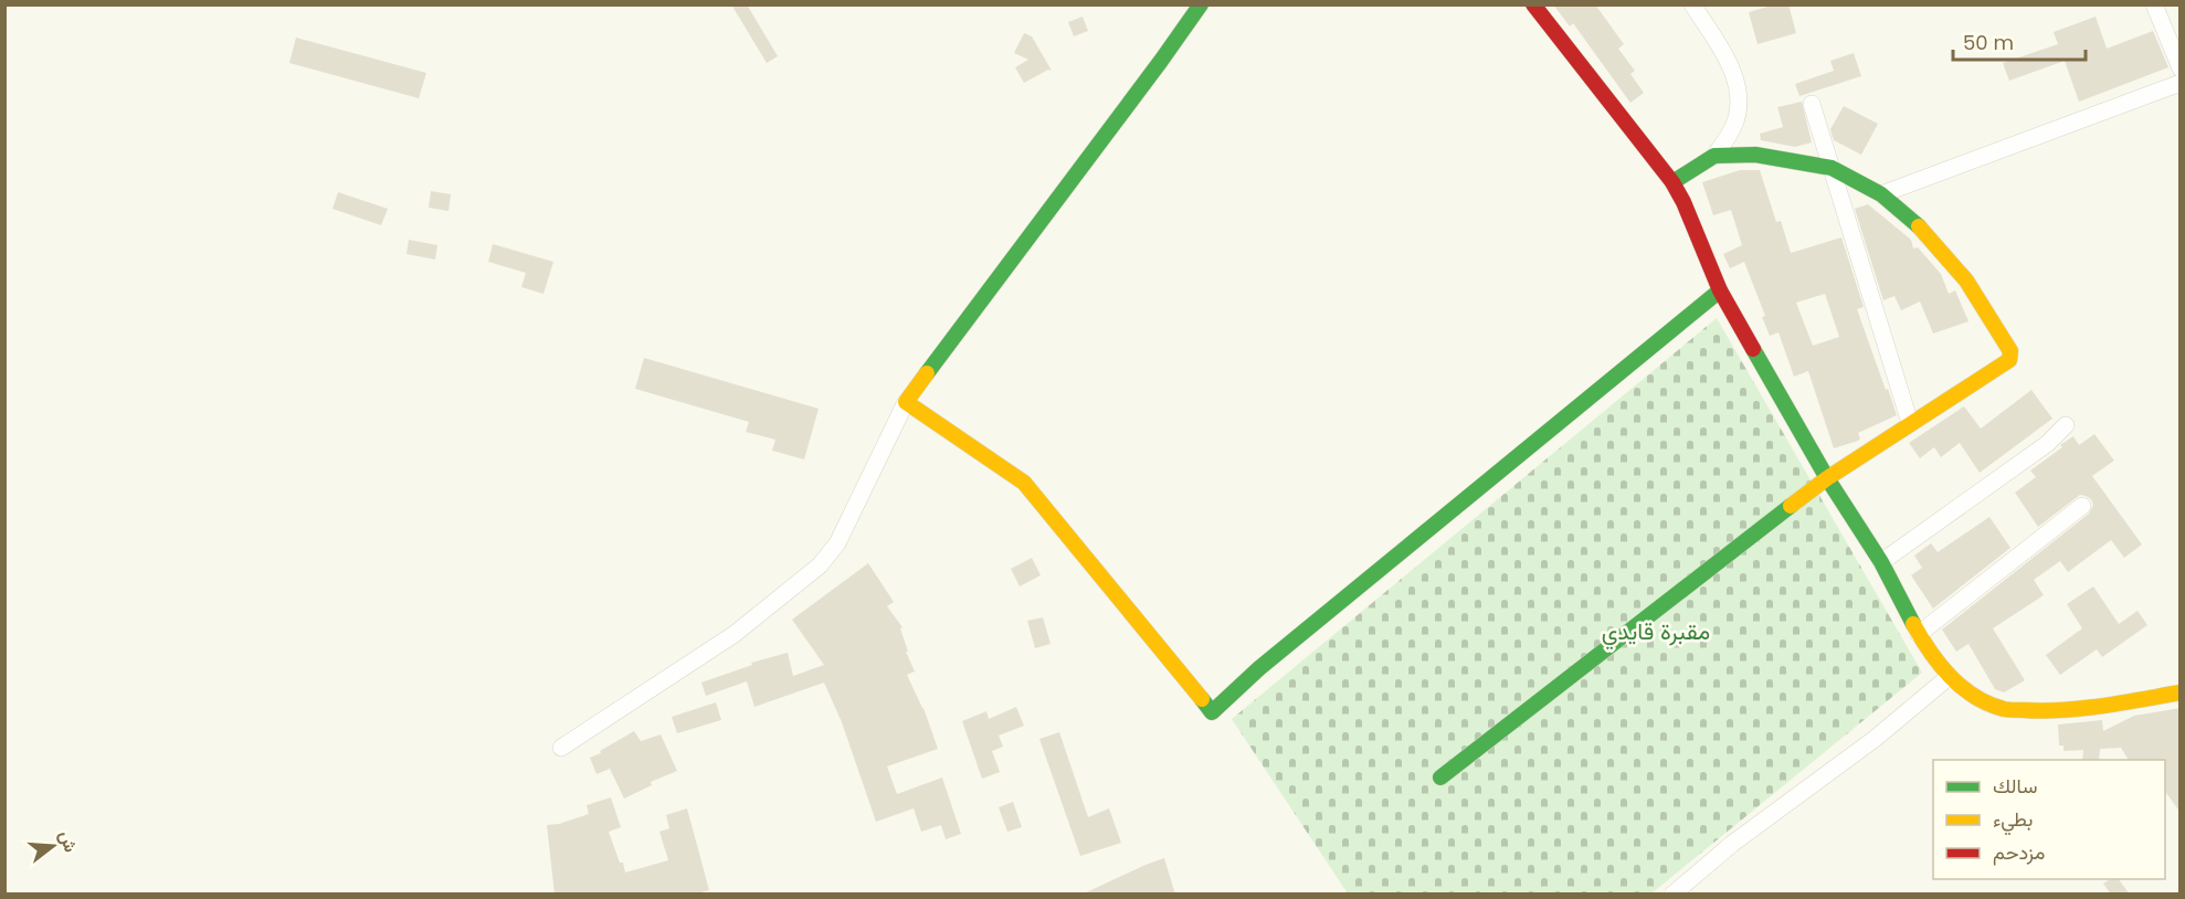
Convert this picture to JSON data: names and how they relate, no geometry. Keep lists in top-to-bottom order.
{
  "parks": ["مقبرة قايدي"],
  "legend": ["سالك", "بطيء", "مزدحم"],
  "scale_bar": "50 m",
  "north": "right"
}
